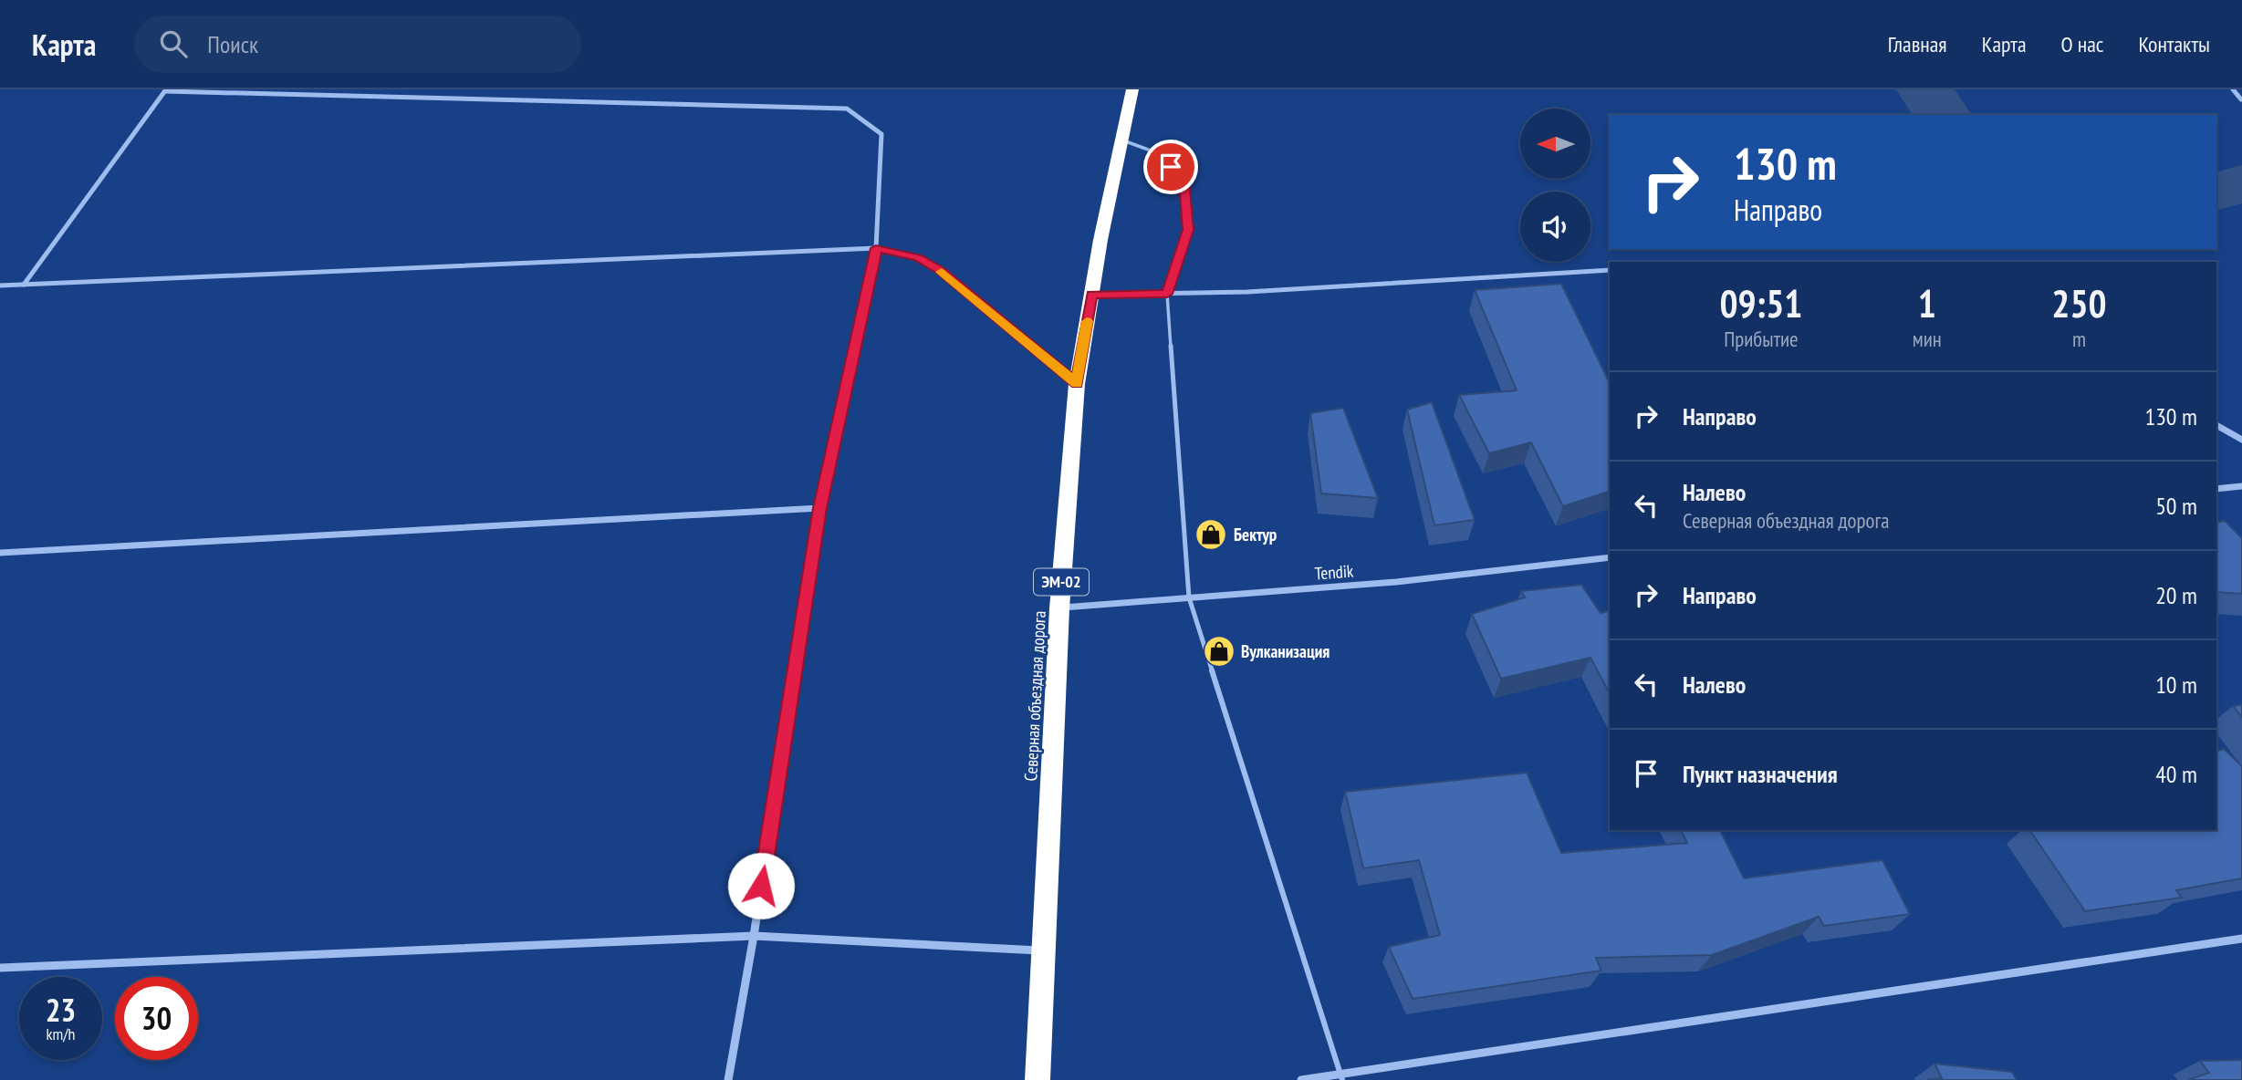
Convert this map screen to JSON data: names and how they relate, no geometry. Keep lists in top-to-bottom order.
{
  "streets": {
    "highway": ["ЭМ-02", "Северная объездная дорога"],
    "street": ["Tendik"]
  },
  "crossings": [
    ["Tendik", "Северная объездная дорога"]
  ],
  "places": {
    "shop": ["Бектур", "Вулканизация"]
  },
  "north": "left",
  "page": {
    "header": "Карта",
    "search": "Поиск",
    "nav": [
      "Главная",
      "Карта",
      "О нас",
      "Контакты"
    ],
    "turn": ["130 m", "Направо"],
    "eta": [
      "09:51",
      "Прибытие",
      "1",
      "мин",
      "250",
      "m"
    ],
    "list": [
      {
        "name": "Направо",
        "value": "130 m"
      },
      {
        "name": "Налево",
        "note": "Северная объездная дорога",
        "value": "50 m"
      },
      {
        "name": "Направо",
        "value": "20 m"
      },
      {
        "name": "Налево",
        "value": "10 m"
      },
      {
        "name": "Пункт назначения",
        "value": "40 m"
      }
    ],
    "speed": "23 km/h",
    "limit": "30"
  }
}
